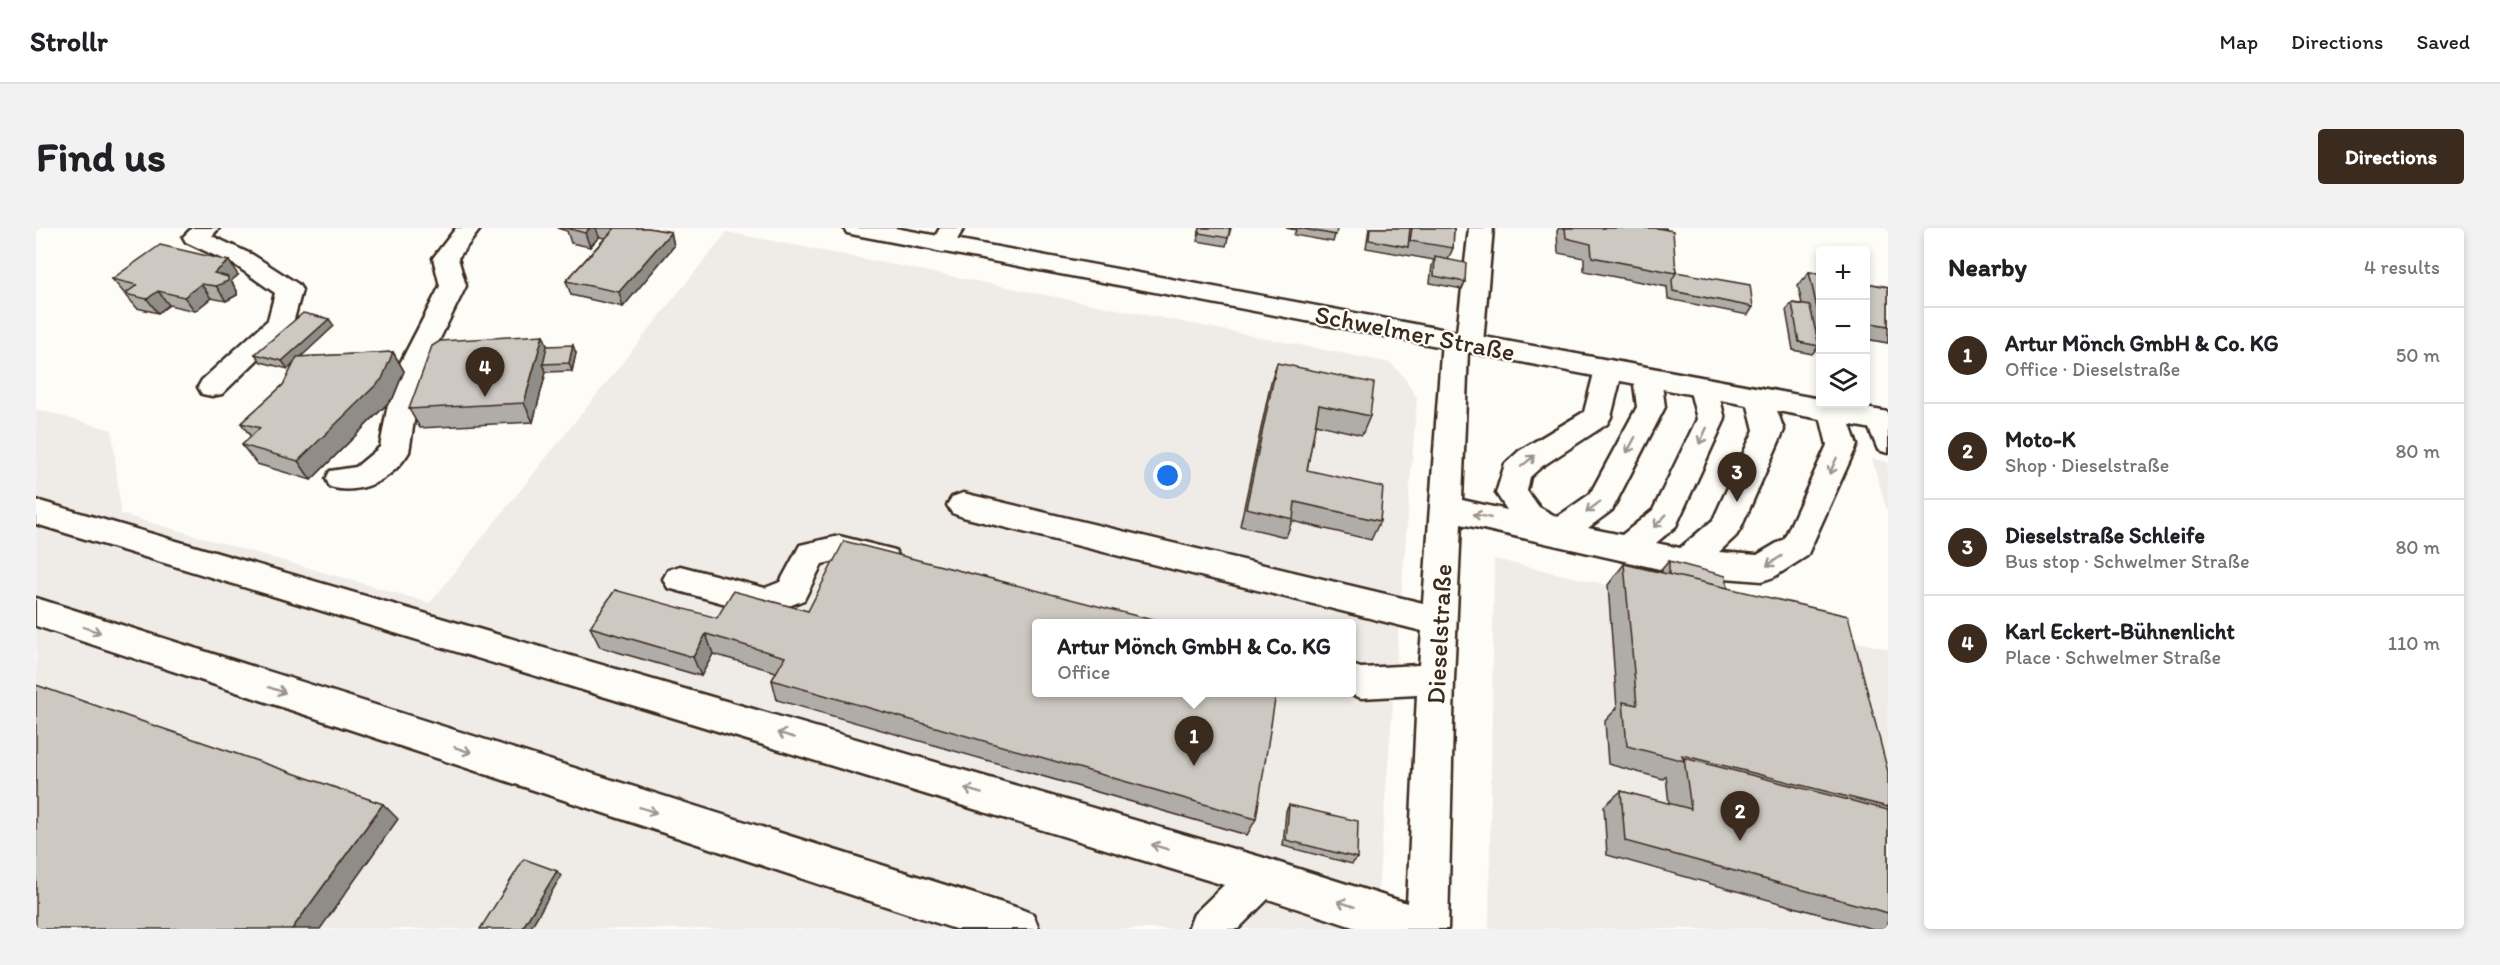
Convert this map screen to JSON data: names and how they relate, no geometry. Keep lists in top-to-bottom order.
{
  "streets": {
    "main road": ["Schwelmer Straße", "Dieselstraße"]
  },
  "crossings": [
    ["Schwelmer Straße", "Dieselstraße"]
  ],
  "page": {
    "header": "Strollr",
    "nav": ["Map", "Directions", "Saved"],
    "buttons": "Directions",
    "title": "Find us",
    "heading": ["Nearby", "4 results"],
    "map_buttons": ["+", "−"],
    "list": [
      {
        "mark": "1",
        "name": "Artur Mönch GmbH & Co. KG",
        "note": "Office · Dieselstraße",
        "value": "50 m"
      },
      {
        "mark": "2",
        "name": "Moto-K",
        "note": "Shop · Dieselstraße",
        "value": "80 m"
      },
      {
        "mark": "3",
        "name": "Dieselstraße Schleife",
        "note": "Bus stop · Schwelmer Straße",
        "value": "80 m"
      },
      {
        "mark": "4",
        "name": "Karl Eckert-Bühnenlicht",
        "note": "Place · Schwelmer Straße",
        "value": "110 m"
      }
    ],
    "pins": [
      "4",
      "3",
      "1",
      "2"
    ],
    "popup": ["Artur Mönch GmbH & Co. KG", "Office"]
  }
}
